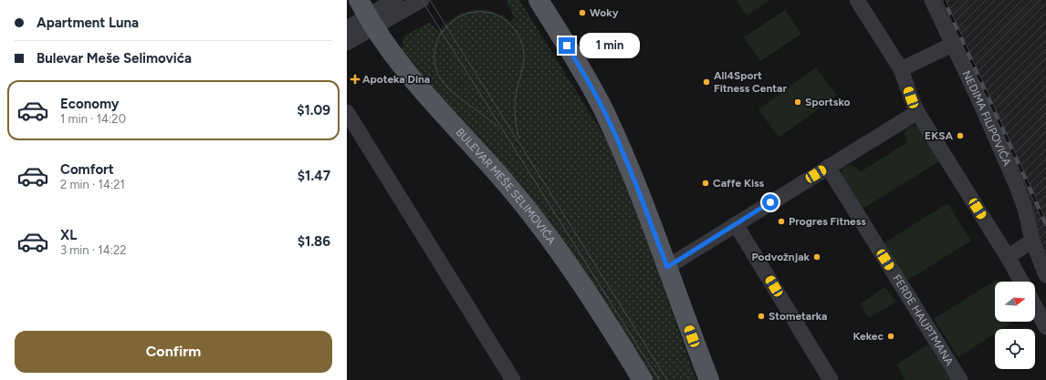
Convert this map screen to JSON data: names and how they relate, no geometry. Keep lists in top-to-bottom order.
{
  "streets": {
    "main road": ["BULEVAR MEŠE SELIMOVIĆA"],
    "street": ["NEDIMA FILIPOVIĆA", "FERDE HAUPTMANA"]
  },
  "places": {
    "other": [
      "Woky",
      "All4Sport Fitness Centar",
      "Sportsko",
      "EKSA",
      "Caffe Kiss",
      "Progres Fitness",
      "Podvožnjak",
      "Stometarka",
      "Kekec"
    ],
    "health": ["Apoteka Dina"]
  },
  "north": "right",
  "page": {
    "banner": ["Apartment Luna", "Bulevar Meše Selimovića"],
    "bubble": "1 min",
    "list": [
      {
        "name": "Economy",
        "note": "1 min · 14:20",
        "value": "$1.09"
      },
      {
        "name": "Comfort",
        "note": "2 min · 14:21",
        "value": "$1.47"
      },
      {
        "name": "XL",
        "note": "3 min · 14:22",
        "value": "$1.86"
      }
    ],
    "buttons": "Confirm"
  }
}
